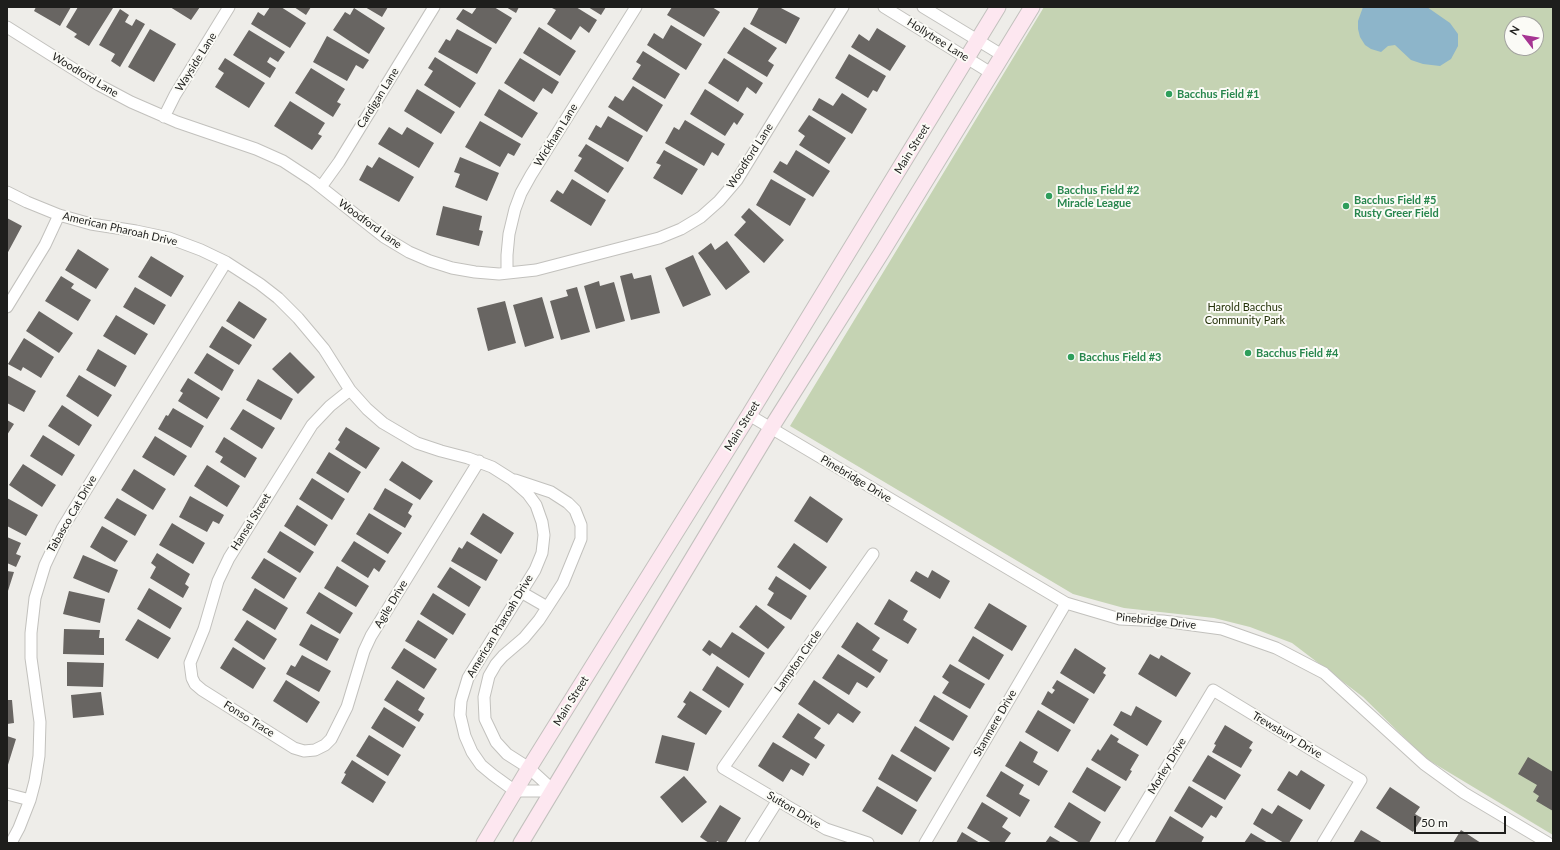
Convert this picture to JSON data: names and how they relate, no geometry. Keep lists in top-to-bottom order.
{
  "streets": {
    "main road": ["Main Street"],
    "street": [
      "Hollytree Lane",
      "Wayside Lane",
      "Woodford Lane",
      "Cardigan Lane",
      "Wickham Lane",
      "American Pharoah Drive",
      "Pinebridge Drive",
      "Tabasco Cat Drive",
      "Hansel Street",
      "Agile Drive",
      "Lampton Circle",
      "Fonso Trace",
      "Stanmere Drive",
      "Trewsbury Drive",
      "Morley Drive",
      "Sutton Drive"
    ]
  },
  "crossings": [
    ["Hollytree Lane", "Main Street"],
    ["Wayside Lane", "Woodford Lane"],
    ["Woodford Lane", "Cardigan Lane"],
    ["Woodford Lane", "Wickham Lane"],
    ["Main Street", "American Pharoah Drive"],
    ["Main Street", "Pinebridge Drive"],
    ["American Pharoah Drive", "Tabasco Cat Drive"],
    ["American Pharoah Drive", "Hansel Street"],
    ["American Pharoah Drive", "Agile Drive"],
    ["Pinebridge Drive", "Stanmere Drive"],
    ["Hansel Street", "Fonso Trace"],
    ["Agile Drive", "Fonso Trace"],
    ["Lampton Circle", "Sutton Drive"],
    ["Trewsbury Drive", "Morley Drive"]
  ],
  "parks": ["Harold Bacchus Community Park"],
  "places": [
    "Bacchus Field #1",
    "Bacchus Field #2 Miracle League",
    "Bacchus Field #5 Rusty Greer Field",
    "Bacchus Field #4",
    "Bacchus Field #3"
  ],
  "scale_bar": "50 m",
  "north": "top left"
}
